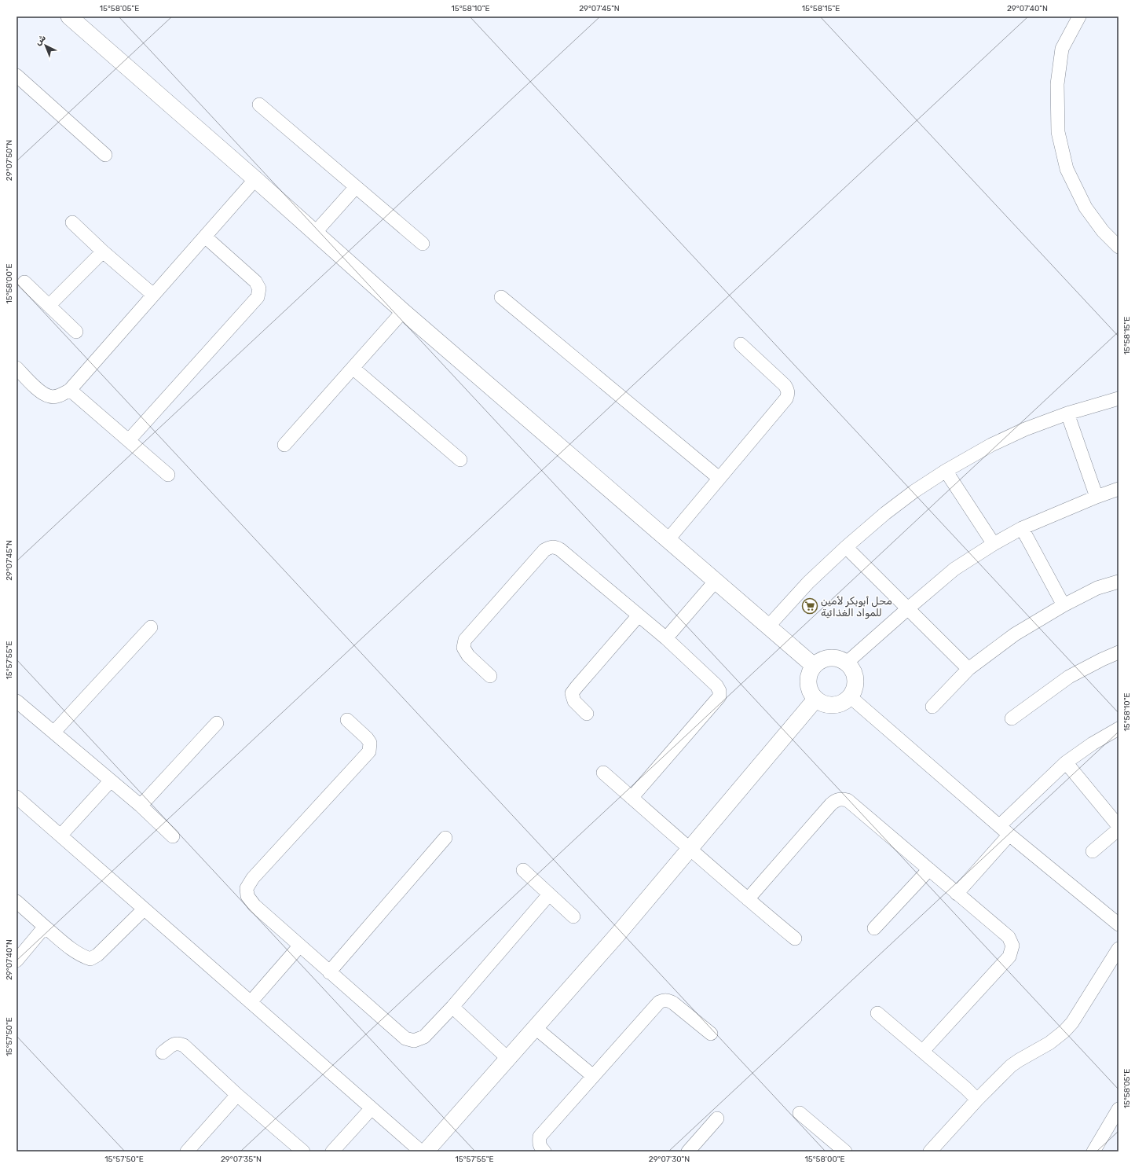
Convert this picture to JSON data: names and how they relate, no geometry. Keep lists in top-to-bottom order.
{
  "places": {
    "supermarket": ["محل أبوبكر لأمين للمواد الغذائية"]
  },
  "north": "top left",
  "coordinates": [
    "15°58'05\"E",
    "15°58'10\"E",
    "29°07'45\"N",
    "15°58'15\"E",
    "29°07'40\"N",
    "29°07'50\"N",
    "15°58'00\"E",
    "15°57'55\"E",
    "15°57'50\"E",
    "29°07'35\"N",
    "29°07'30\"N"
  ]
}
